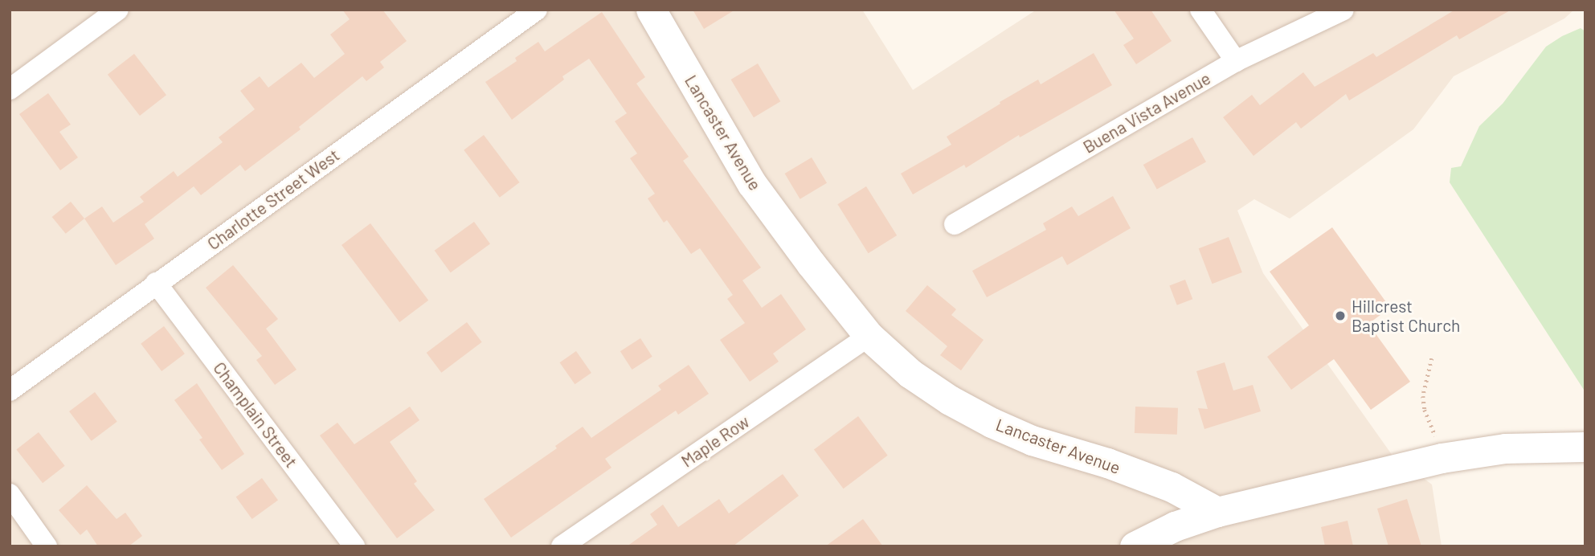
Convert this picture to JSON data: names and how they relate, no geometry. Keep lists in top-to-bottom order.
{
  "streets": {
    "street": [
      "Buena Vista Avenue",
      "Lancaster Avenue",
      "Charlotte Street West",
      "Champlain Street",
      "Maple Row"
    ]
  },
  "crossings": [
    ["Lancaster Avenue", "Maple Row"],
    ["Charlotte Street West", "Champlain Street"]
  ],
  "places": ["Hillcrest Baptist Church"]
}
